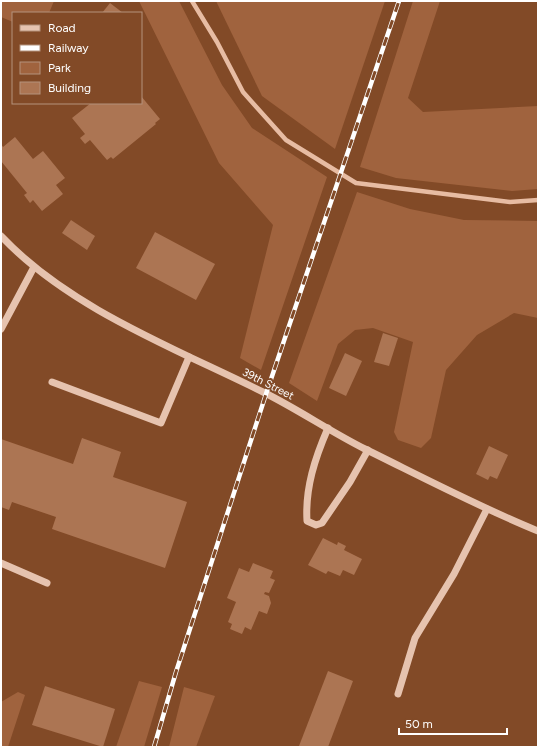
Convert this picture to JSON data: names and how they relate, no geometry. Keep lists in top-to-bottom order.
{
  "streets": {
    "street": ["39th Street"]
  },
  "legend": [
    "Road",
    "Railway",
    "Park",
    "Building"
  ],
  "scale_bar": "50 m"
}
